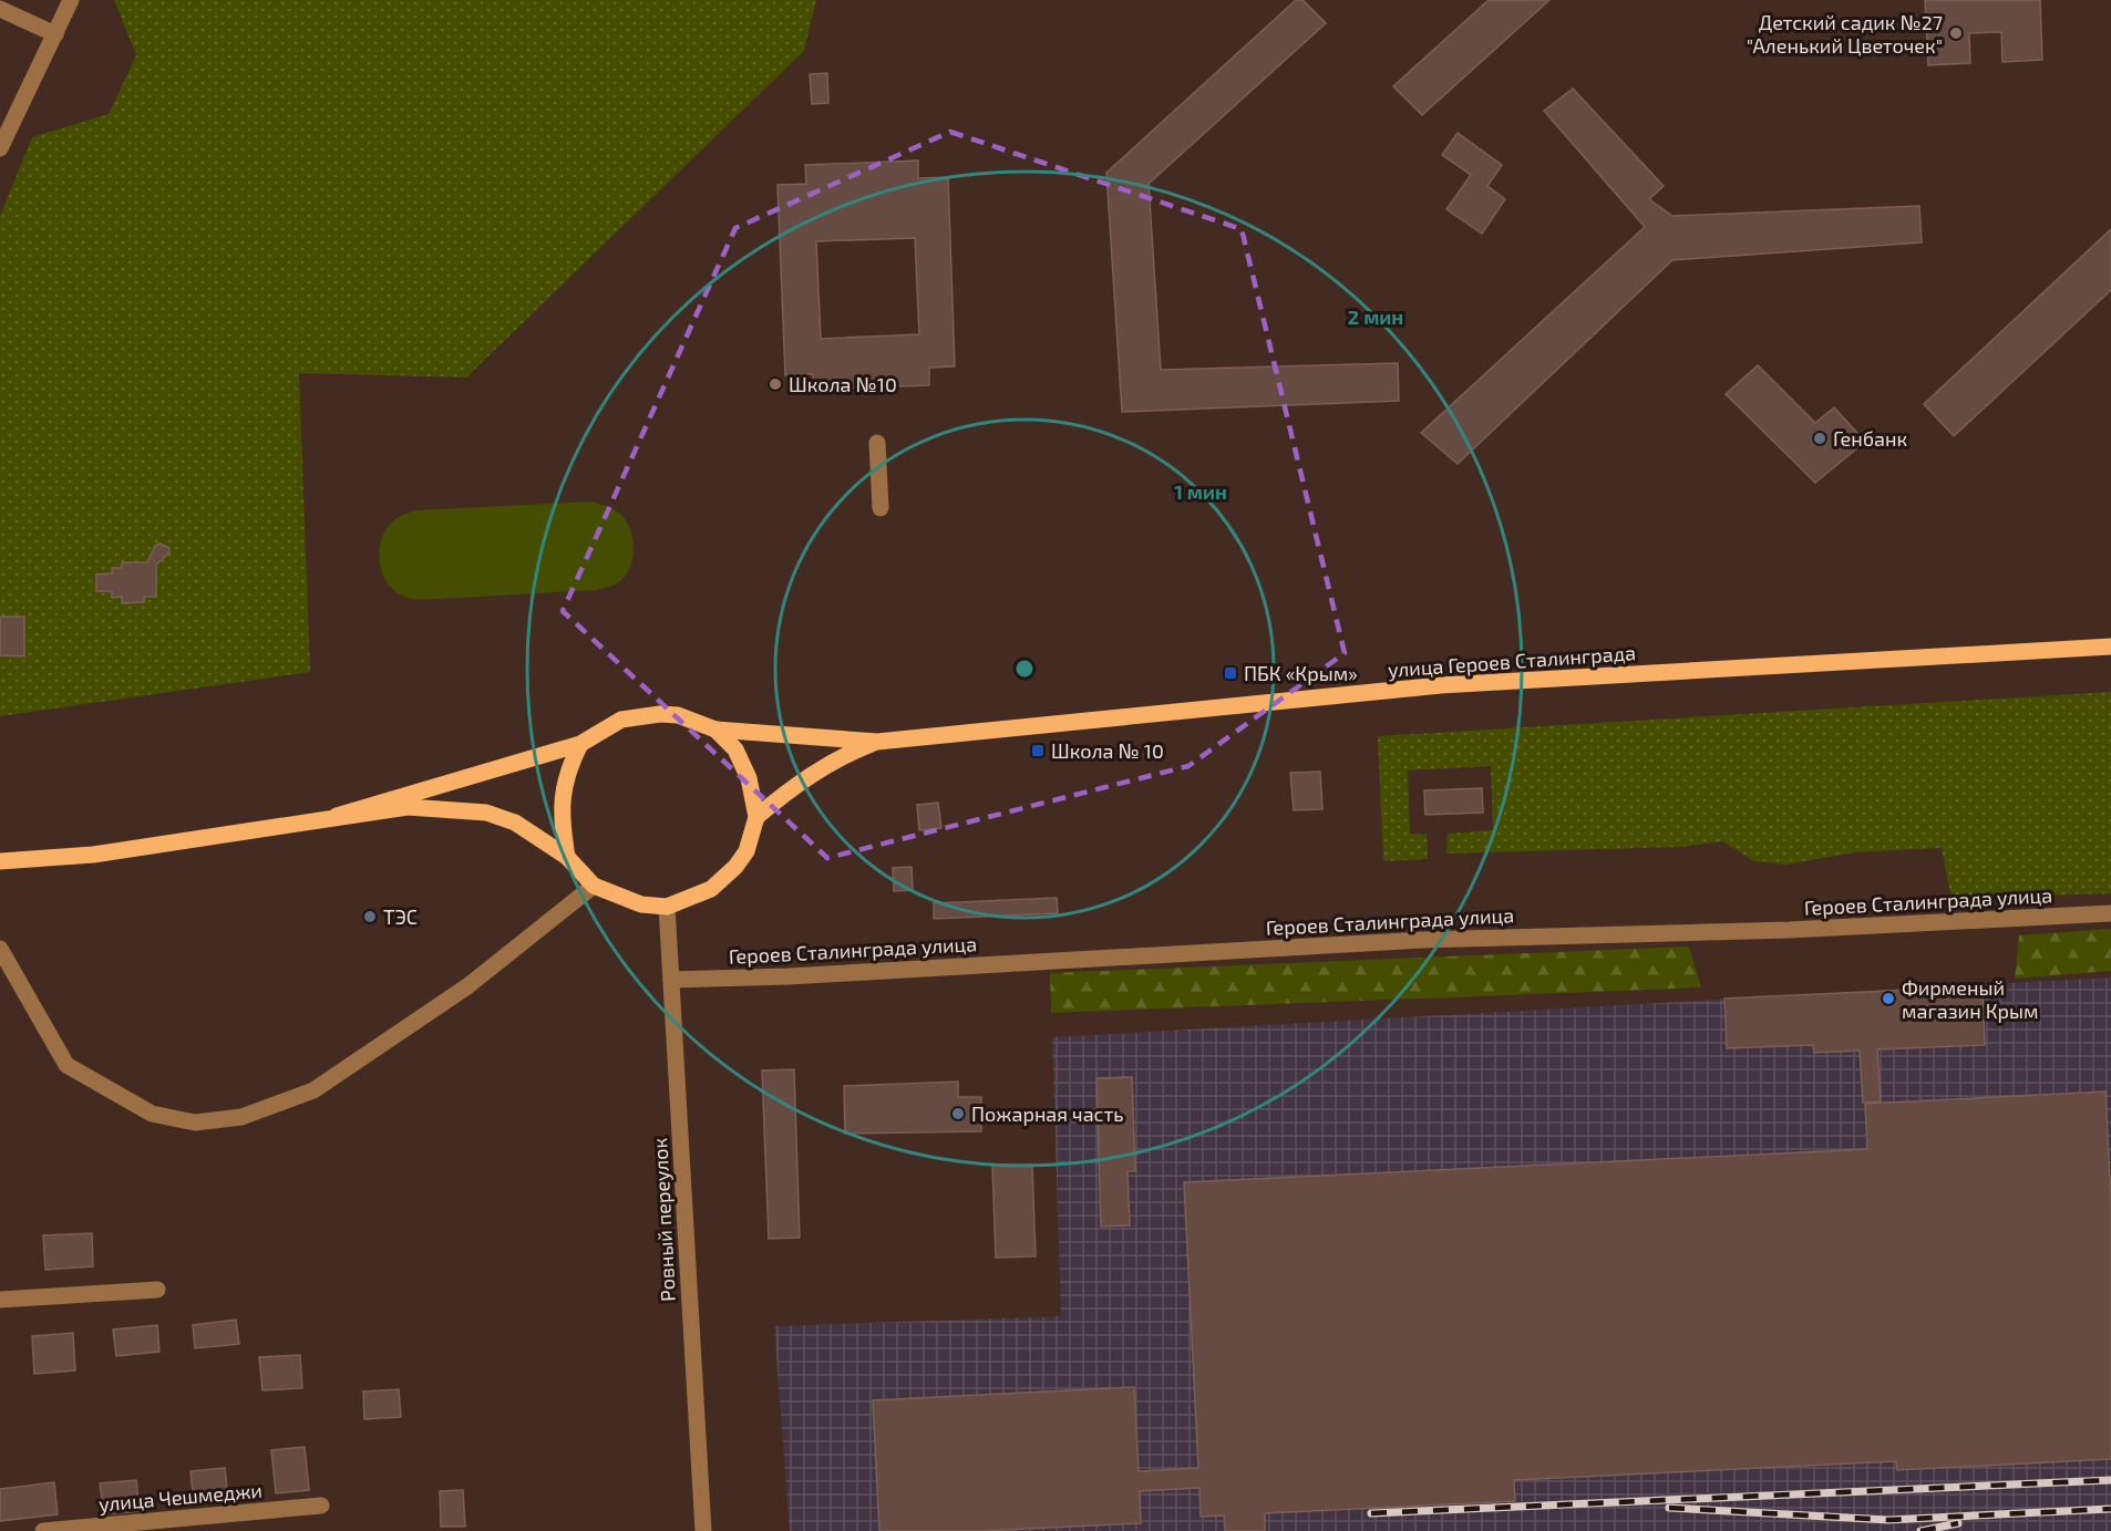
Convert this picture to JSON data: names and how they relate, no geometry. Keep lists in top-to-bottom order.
{
  "streets": {
    "main road": ["улица Героев Сталинграда"],
    "street": ["Героев Сталинграда улица", "Ровный переулок", "улица Чешмеджи"]
  },
  "crossings": [
    ["улица Героев Сталинграда", "Ровный переулок"],
    ["Героев Сталинграда улица", "Ровный переулок"]
  ],
  "places": {
    "other": [
      "Детский садик №27 \"Аленький Цветочек\"",
      "Школа №10",
      "Генбанк",
      "ТЭС",
      "Фирменый магазин Крым",
      "Пожарная часть"
    ],
    "transit": ["ПБК «Крым»", "Школа № 10"]
  },
  "rings": ["2 мин", "1 мин"]
}
